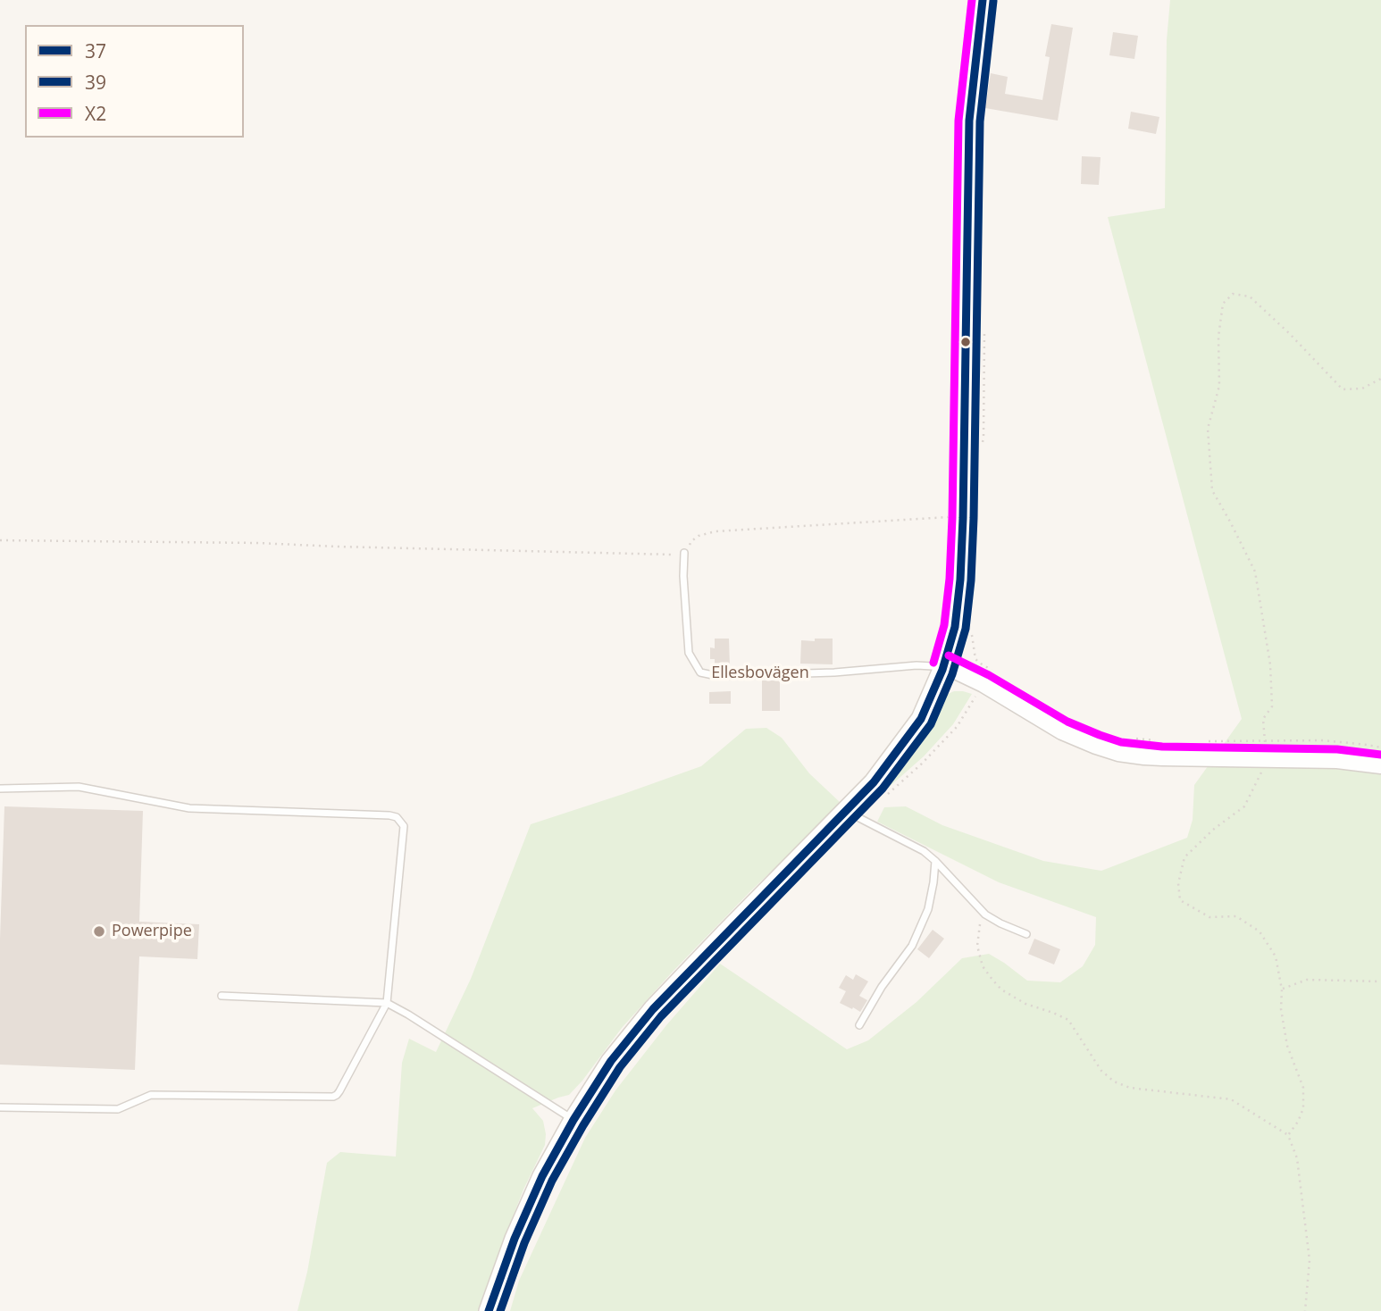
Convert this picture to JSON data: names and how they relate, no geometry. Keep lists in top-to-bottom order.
{
  "streets": {
    "lane": ["Ellesbovägen"]
  },
  "places": ["Powerpipe"],
  "lines": ["transit line 37", "transit line X2", "transit line 39"],
  "legend": ["37", "39", "X2"]
}
